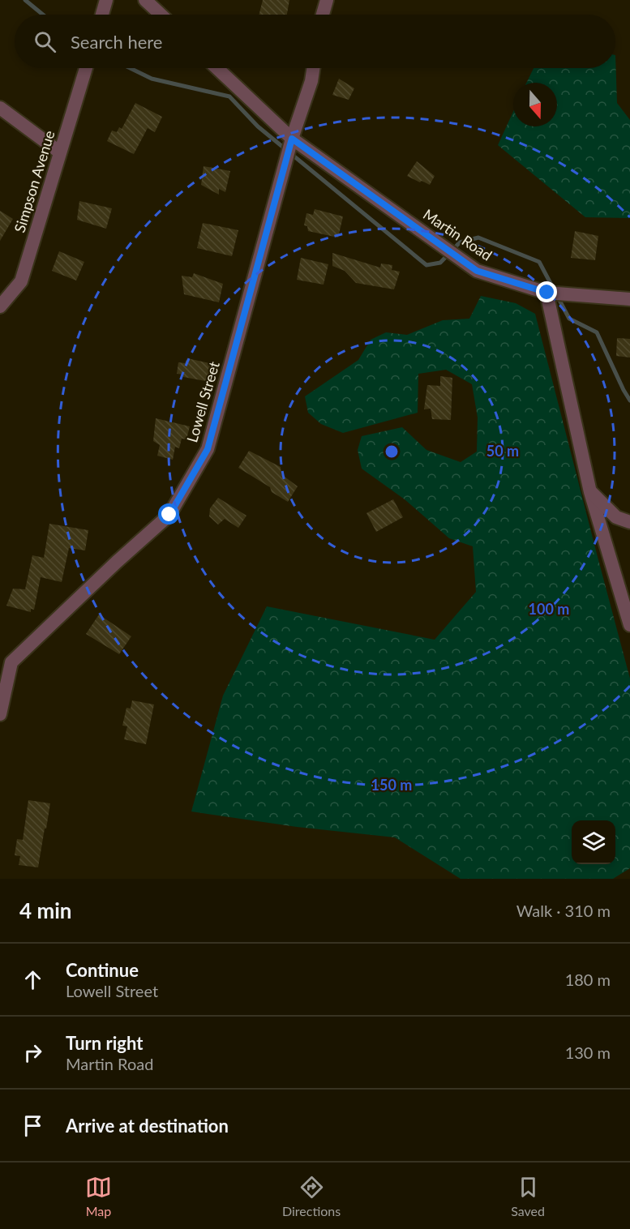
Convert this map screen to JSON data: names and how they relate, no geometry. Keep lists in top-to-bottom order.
{
  "streets": {
    "street": ["Simpson Avenue", "Martin Road", "Lowell Street"]
  },
  "crossings": [
    ["Martin Road", "Lowell Street"]
  ],
  "north": "bottom",
  "page": {
    "search": "Search here",
    "heading": ["4 min", "Walk · 310 m"],
    "list": [
      ["Continue", "Lowell Street", "180 m"],
      ["Turn right", "Martin Road", "130 m"],
      "Arrive at destination"
    ],
    "nav": ["Map", "Directions", "Saved"]
  },
  "rings": ["50 m", "100 m", "150 m"]
}
